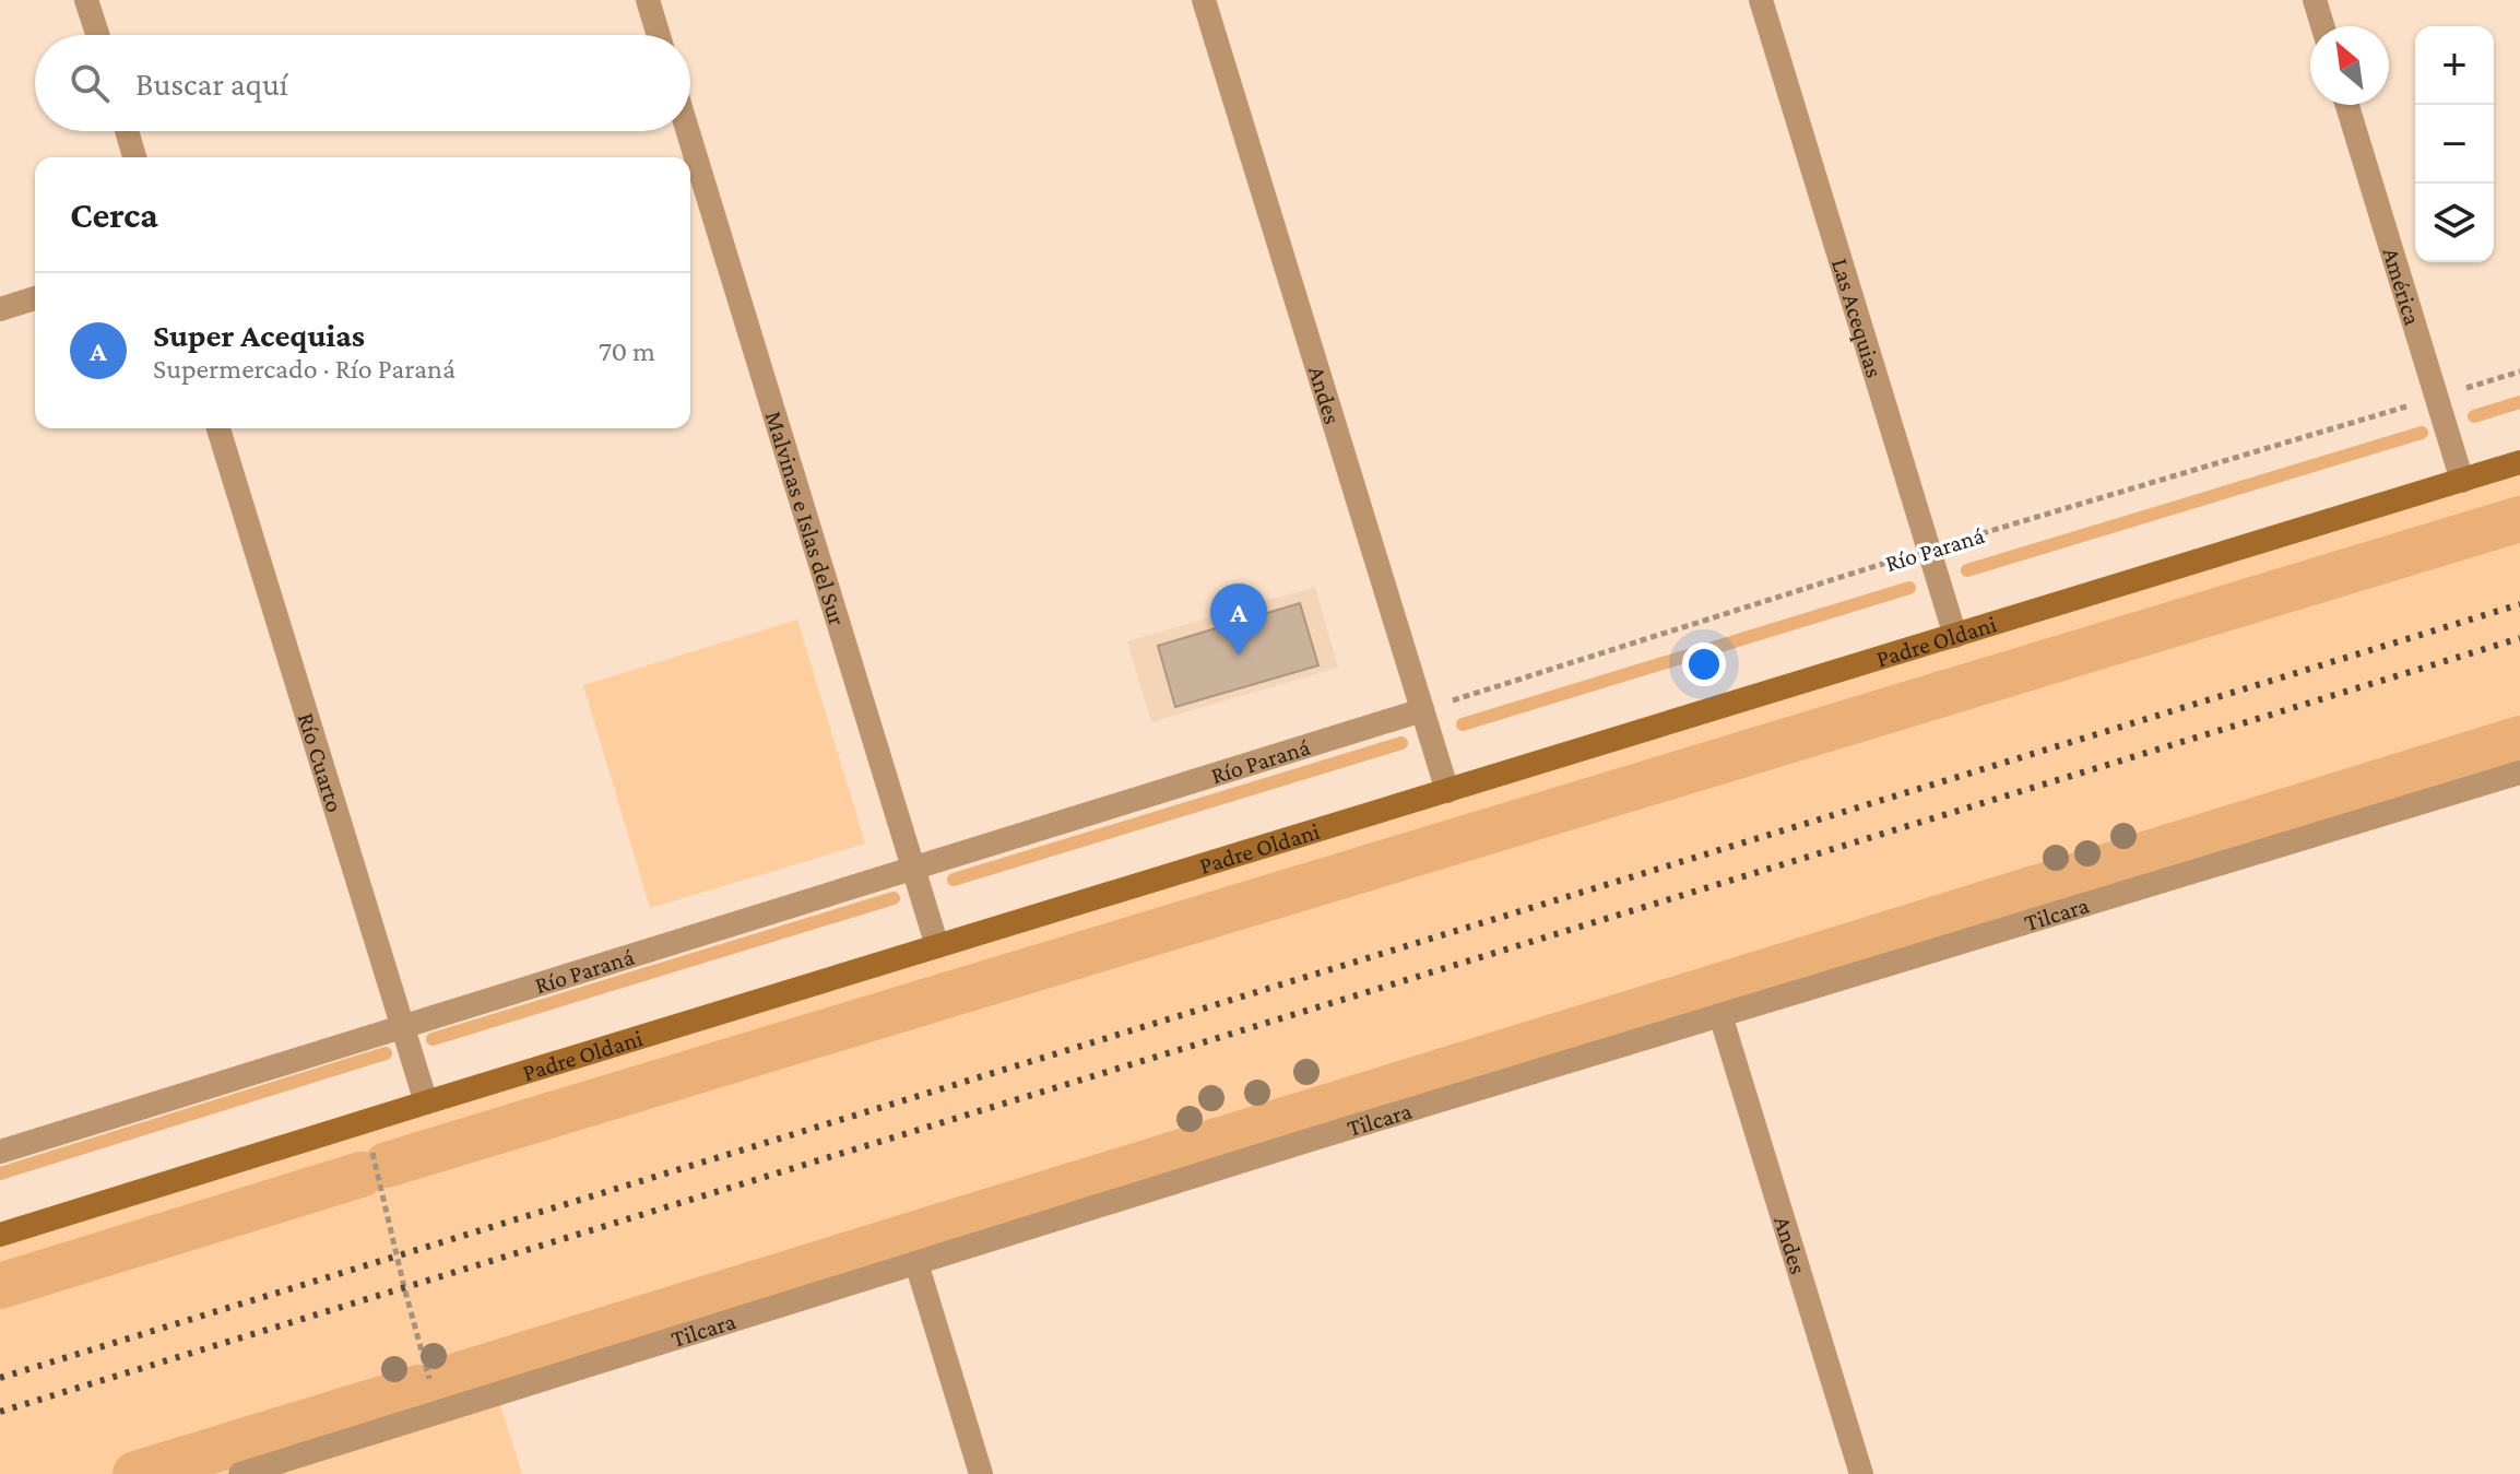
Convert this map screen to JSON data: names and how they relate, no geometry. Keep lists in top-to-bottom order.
{
  "streets": {
    "main road": ["Padre Oldani"],
    "street": [
      "América",
      "Las Acequias",
      "Andes",
      "Malvinas e Islas del Sur",
      "Río Paraná",
      "Río Cuarto",
      "Tilcara"
    ]
  },
  "crossings": [
    ["América", "Río Paraná"],
    ["América", "Padre Oldani"],
    ["Las Acequias", "Río Paraná"],
    ["Las Acequias", "Padre Oldani"],
    ["Andes", "Río Paraná"],
    ["Andes", "Padre Oldani"],
    ["Andes", "Tilcara"],
    ["Malvinas e Islas del Sur", "Río Paraná"],
    ["Malvinas e Islas del Sur", "Padre Oldani"],
    ["Río Paraná", "Río Cuarto"],
    ["Padre Oldani", "Río Cuarto"]
  ],
  "north": "top left",
  "page": {
    "map_buttons": ["+", "−"],
    "search": "Buscar aquí",
    "heading": "Cerca",
    "list": [
      {
        "mark": "A",
        "name": "Super Acequias",
        "note": "Supermercado · Río Paraná",
        "value": "70 m"
      }
    ],
    "pins": "A"
  }
}
